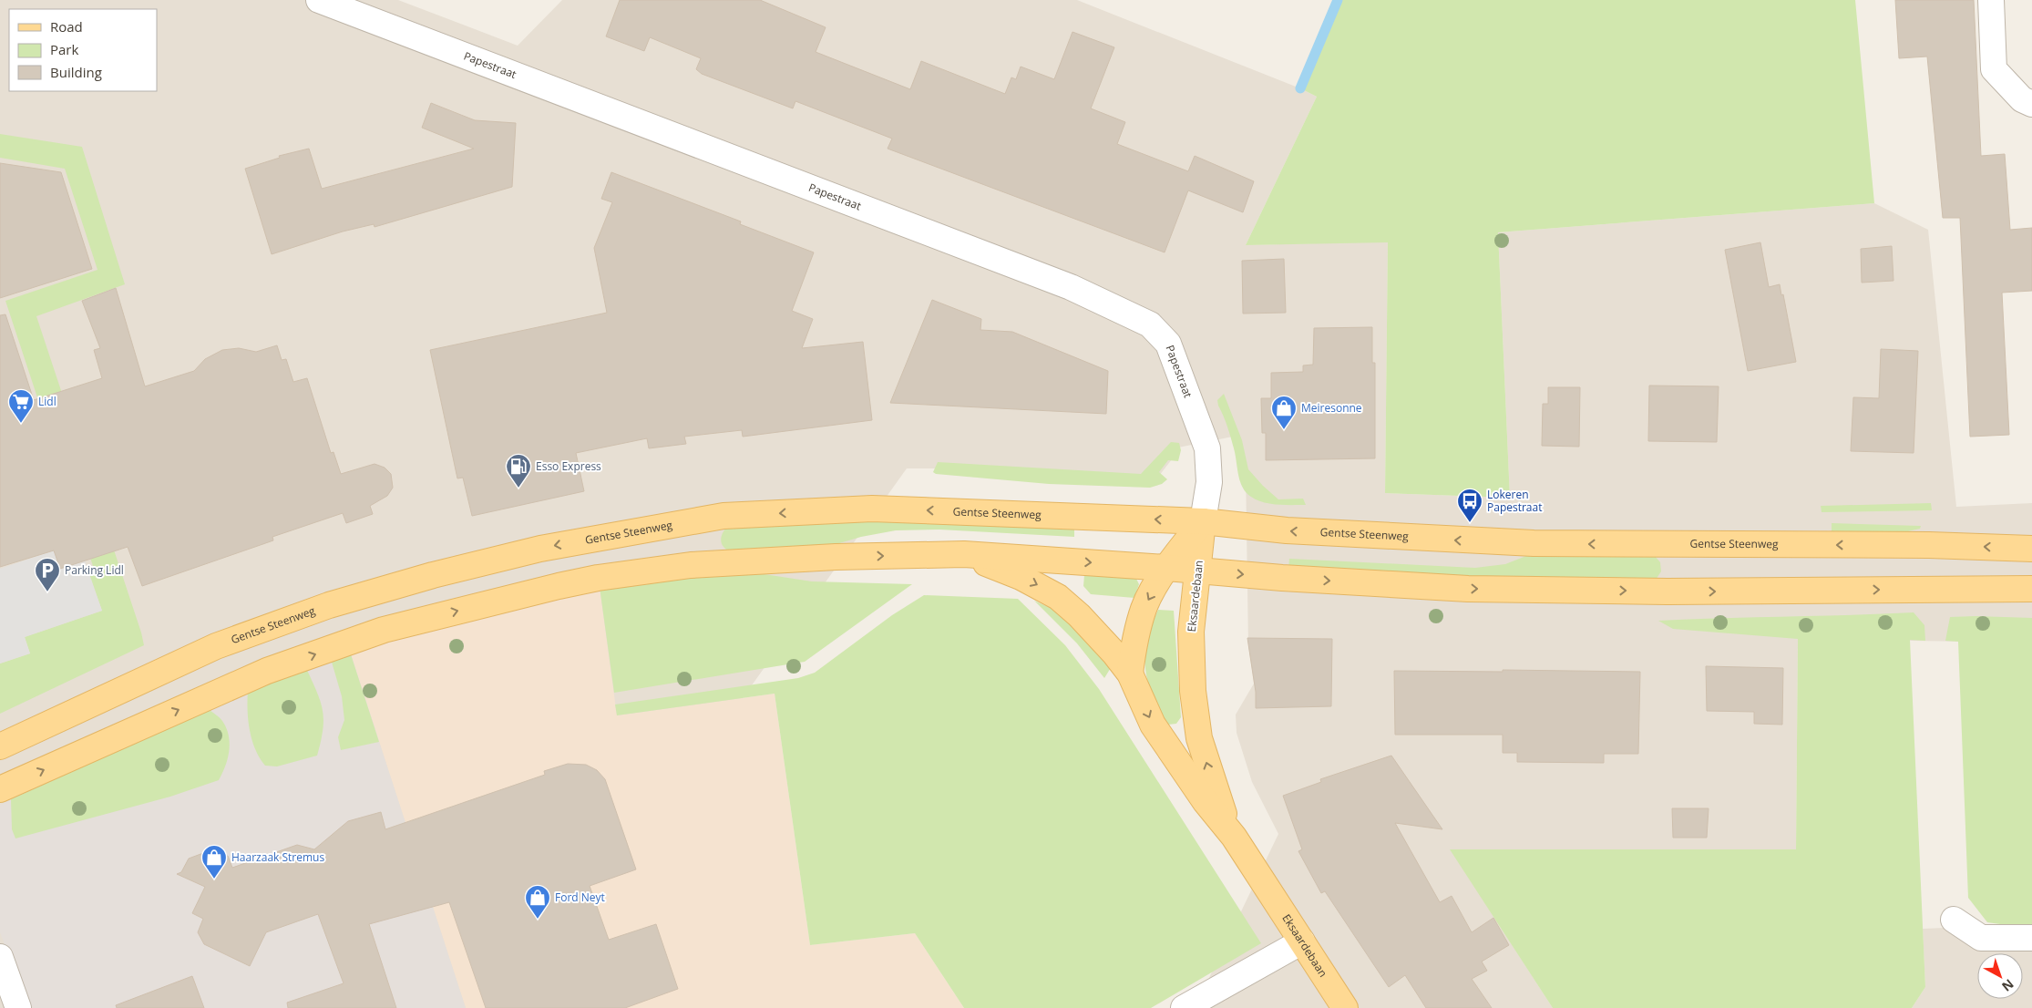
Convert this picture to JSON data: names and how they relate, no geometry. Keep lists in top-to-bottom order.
{
  "streets": {
    "main road": ["Gentse Steenweg", "Eksaardebaan"],
    "street": ["Papestraat"]
  },
  "crossings": [
    ["Papestraat", "Gentse Steenweg"],
    ["Papestraat", "Eksaardebaan"],
    ["Gentse Steenweg", "Eksaardebaan"]
  ],
  "places": {
    "supermarket": ["Lidl"],
    "shop": ["Meiresonne", "Haarzaak Stremus", "Ford Neyt"],
    "fuel station": ["Esso Express"],
    "bus stop": ["Lokeren Papestraat"],
    "parking": ["Parking Lidl"]
  },
  "legend": ["Road", "Park", "Building"],
  "north": "bottom right"
}
